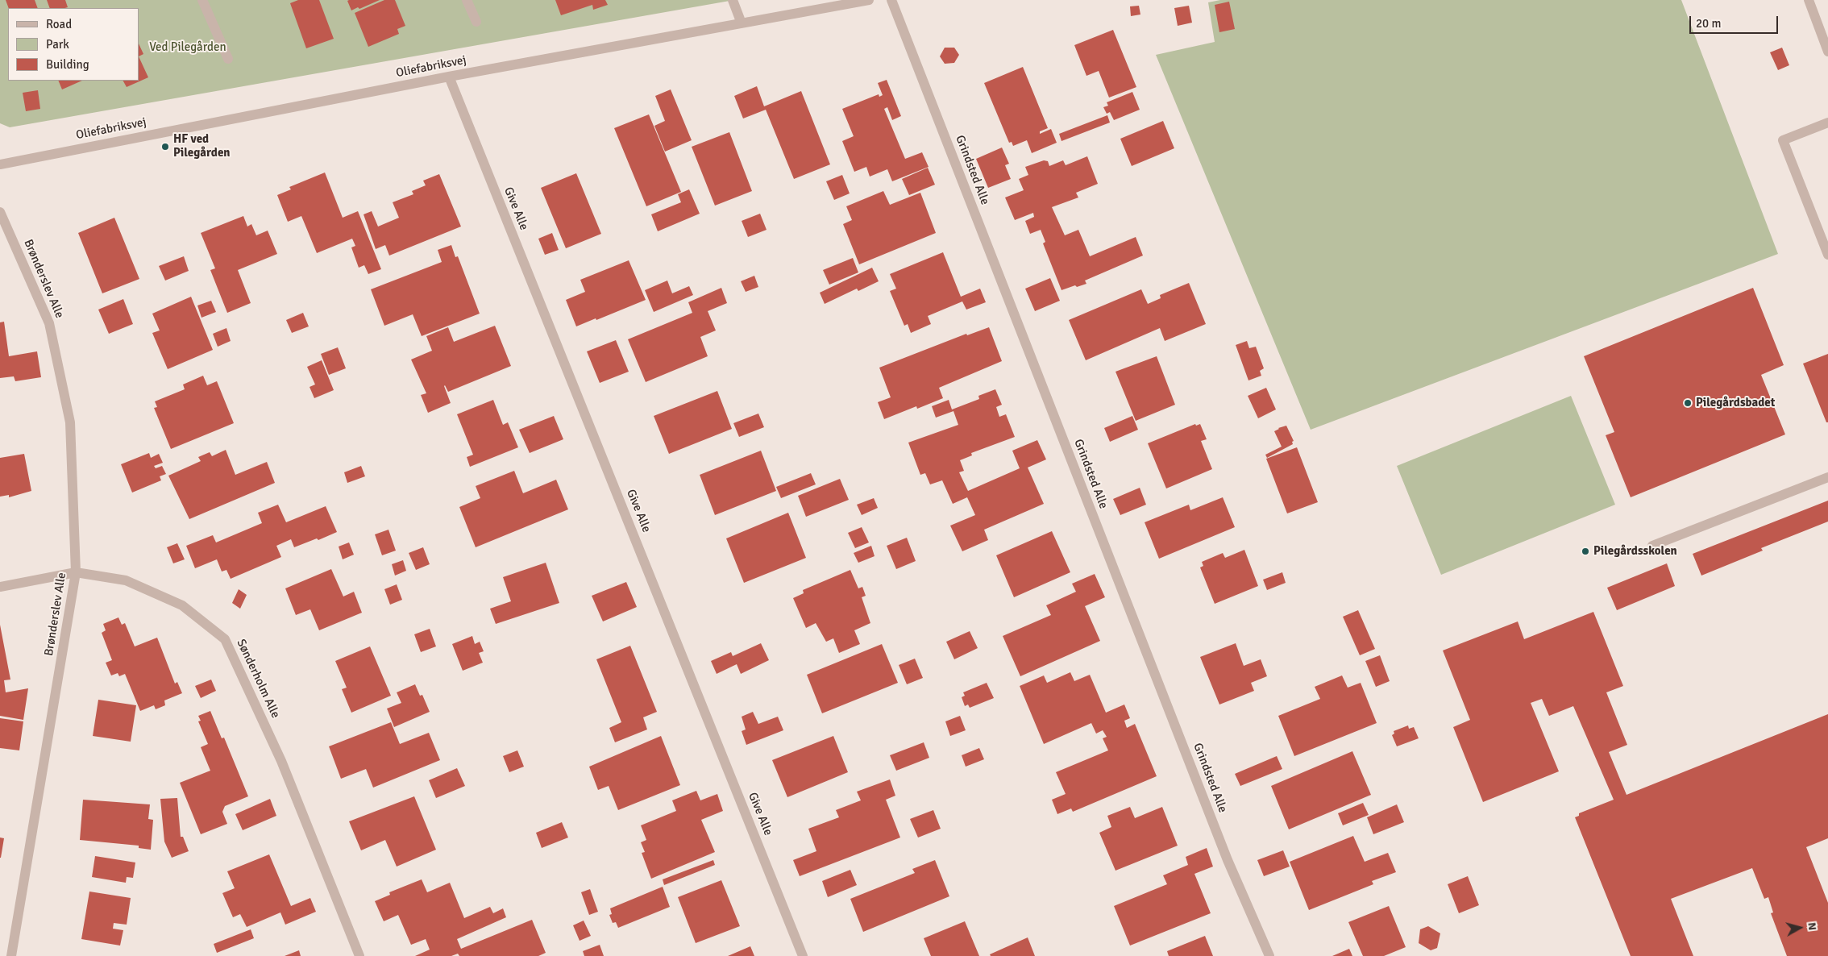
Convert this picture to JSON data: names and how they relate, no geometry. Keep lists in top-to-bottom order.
{
  "streets": {
    "street": [
      "Oliefabriksvej",
      "Grindsted Alle",
      "Give Alle",
      "Brønderslev Alle",
      "Sønderholm Alle"
    ]
  },
  "crossings": [
    ["Oliefabriksvej", "Give Alle"],
    ["Brønderslev Alle", "Sønderholm Alle"]
  ],
  "parks": ["Ved Pilegården"],
  "places": ["HF ved Pilegården", "Pilegårdsbadet", "Pilegårdsskolen"],
  "legend": ["Road", "Park", "Building"],
  "scale_bar": "20 m",
  "north": "right"
}
